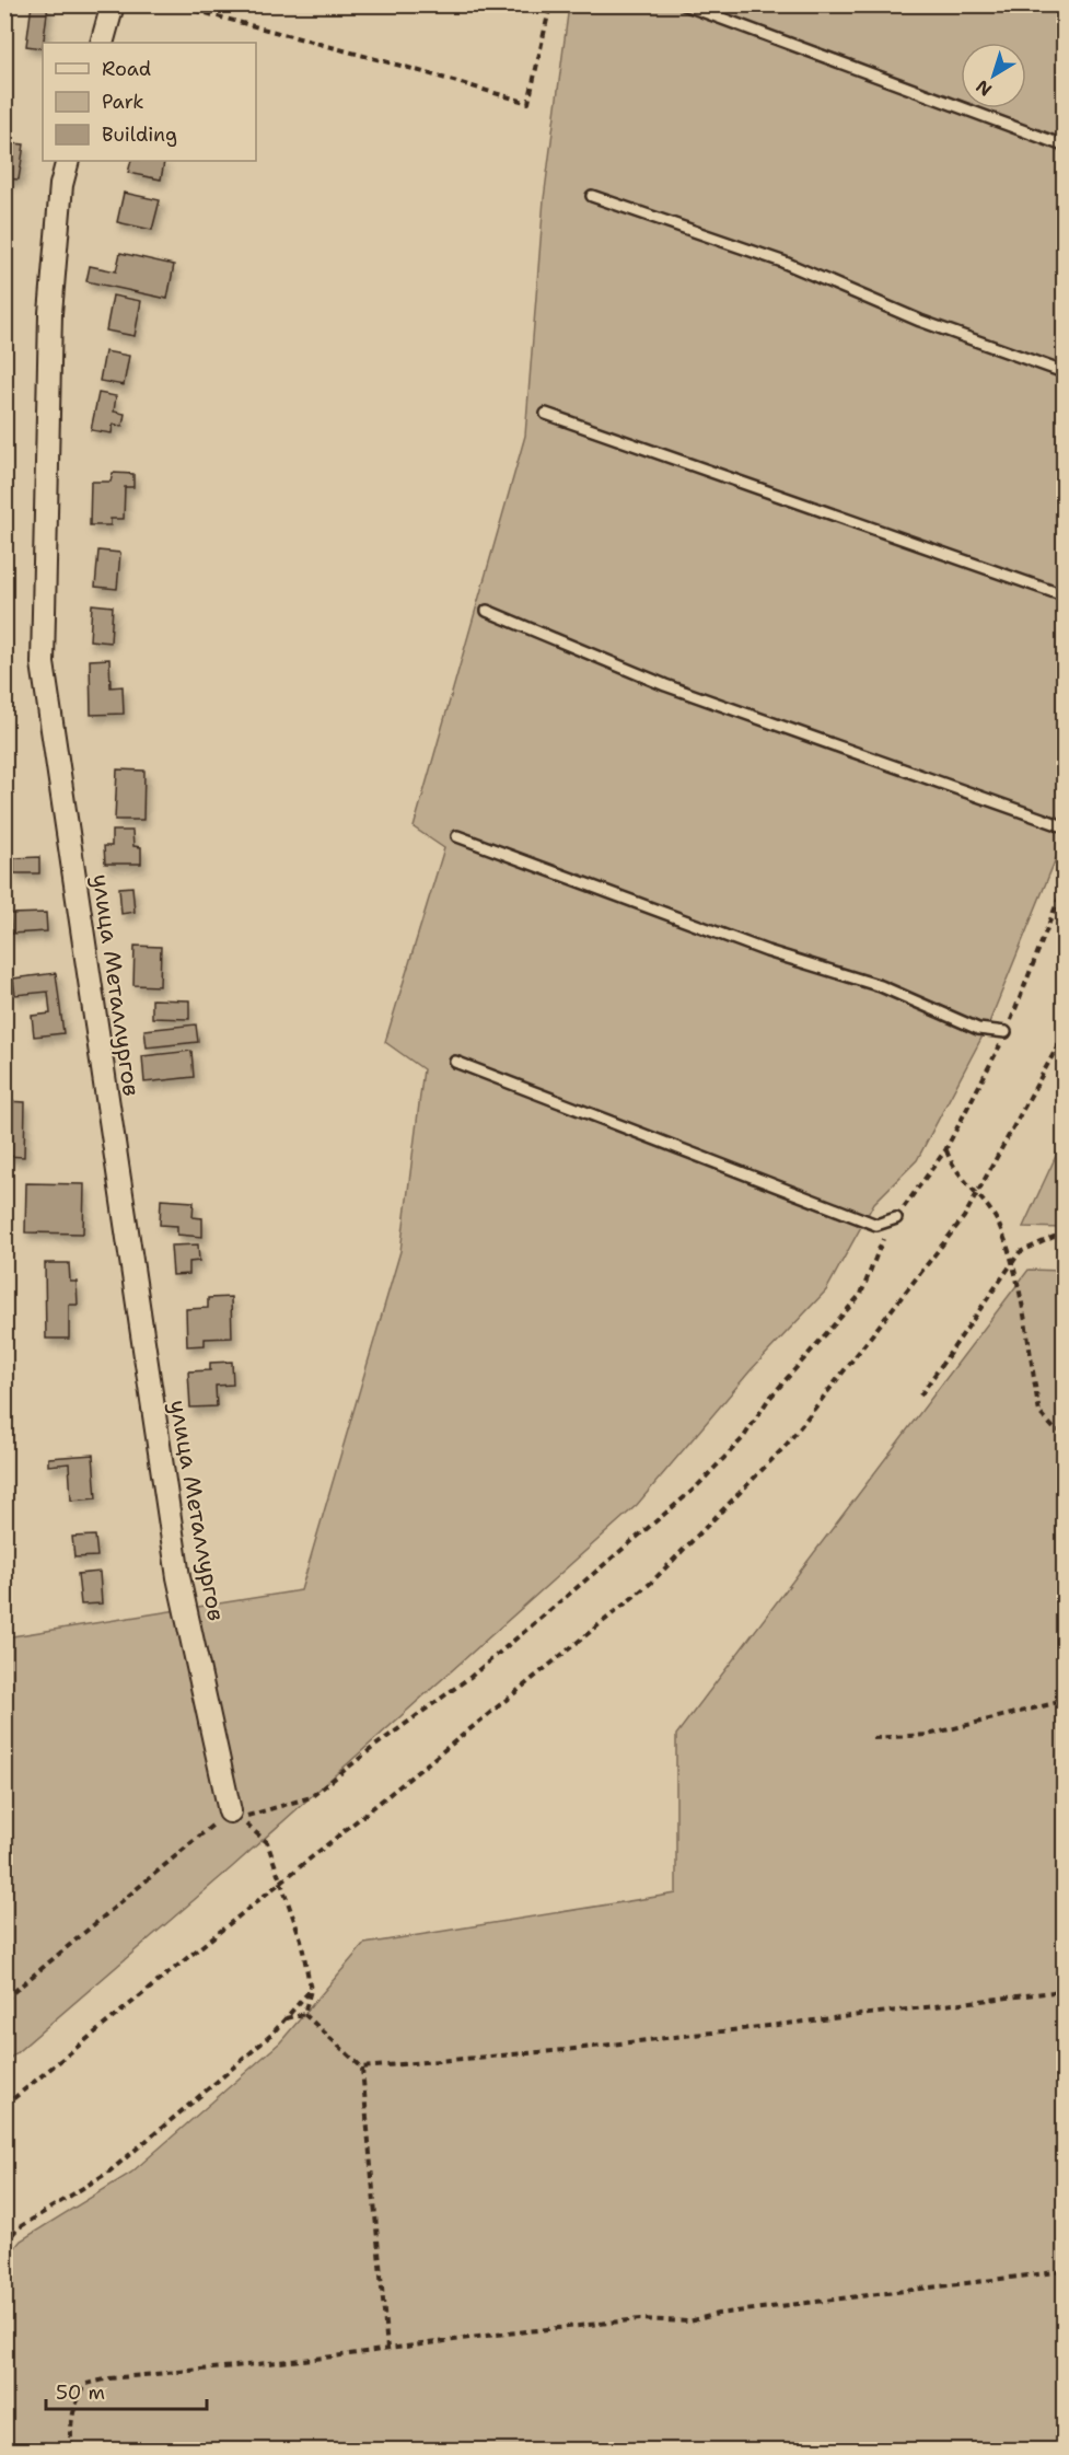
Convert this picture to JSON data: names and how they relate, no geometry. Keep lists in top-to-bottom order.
{
  "streets": {
    "street": ["улица Металлургов"]
  },
  "legend": ["Road", "Park", "Building"],
  "scale_bar": "50 m",
  "north": "bottom left"
}
